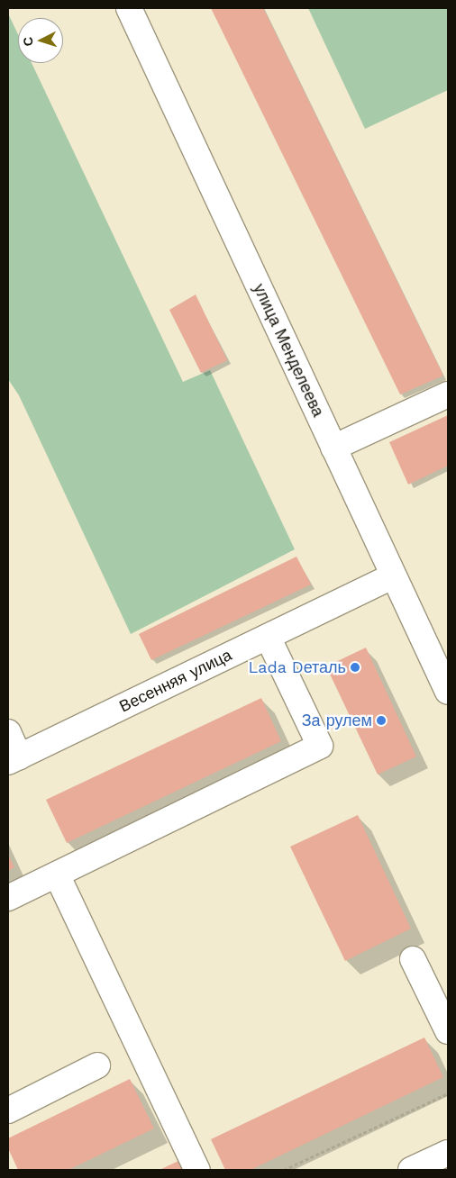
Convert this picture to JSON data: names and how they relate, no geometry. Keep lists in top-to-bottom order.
{
  "streets": {
    "street": ["улица Менделеева", "Весенняя улица"]
  },
  "crossings": [
    ["улица Менделеева", "Весенняя улица"]
  ],
  "places": ["Lada Dеталь", "За рулем"],
  "north": "left"
}
